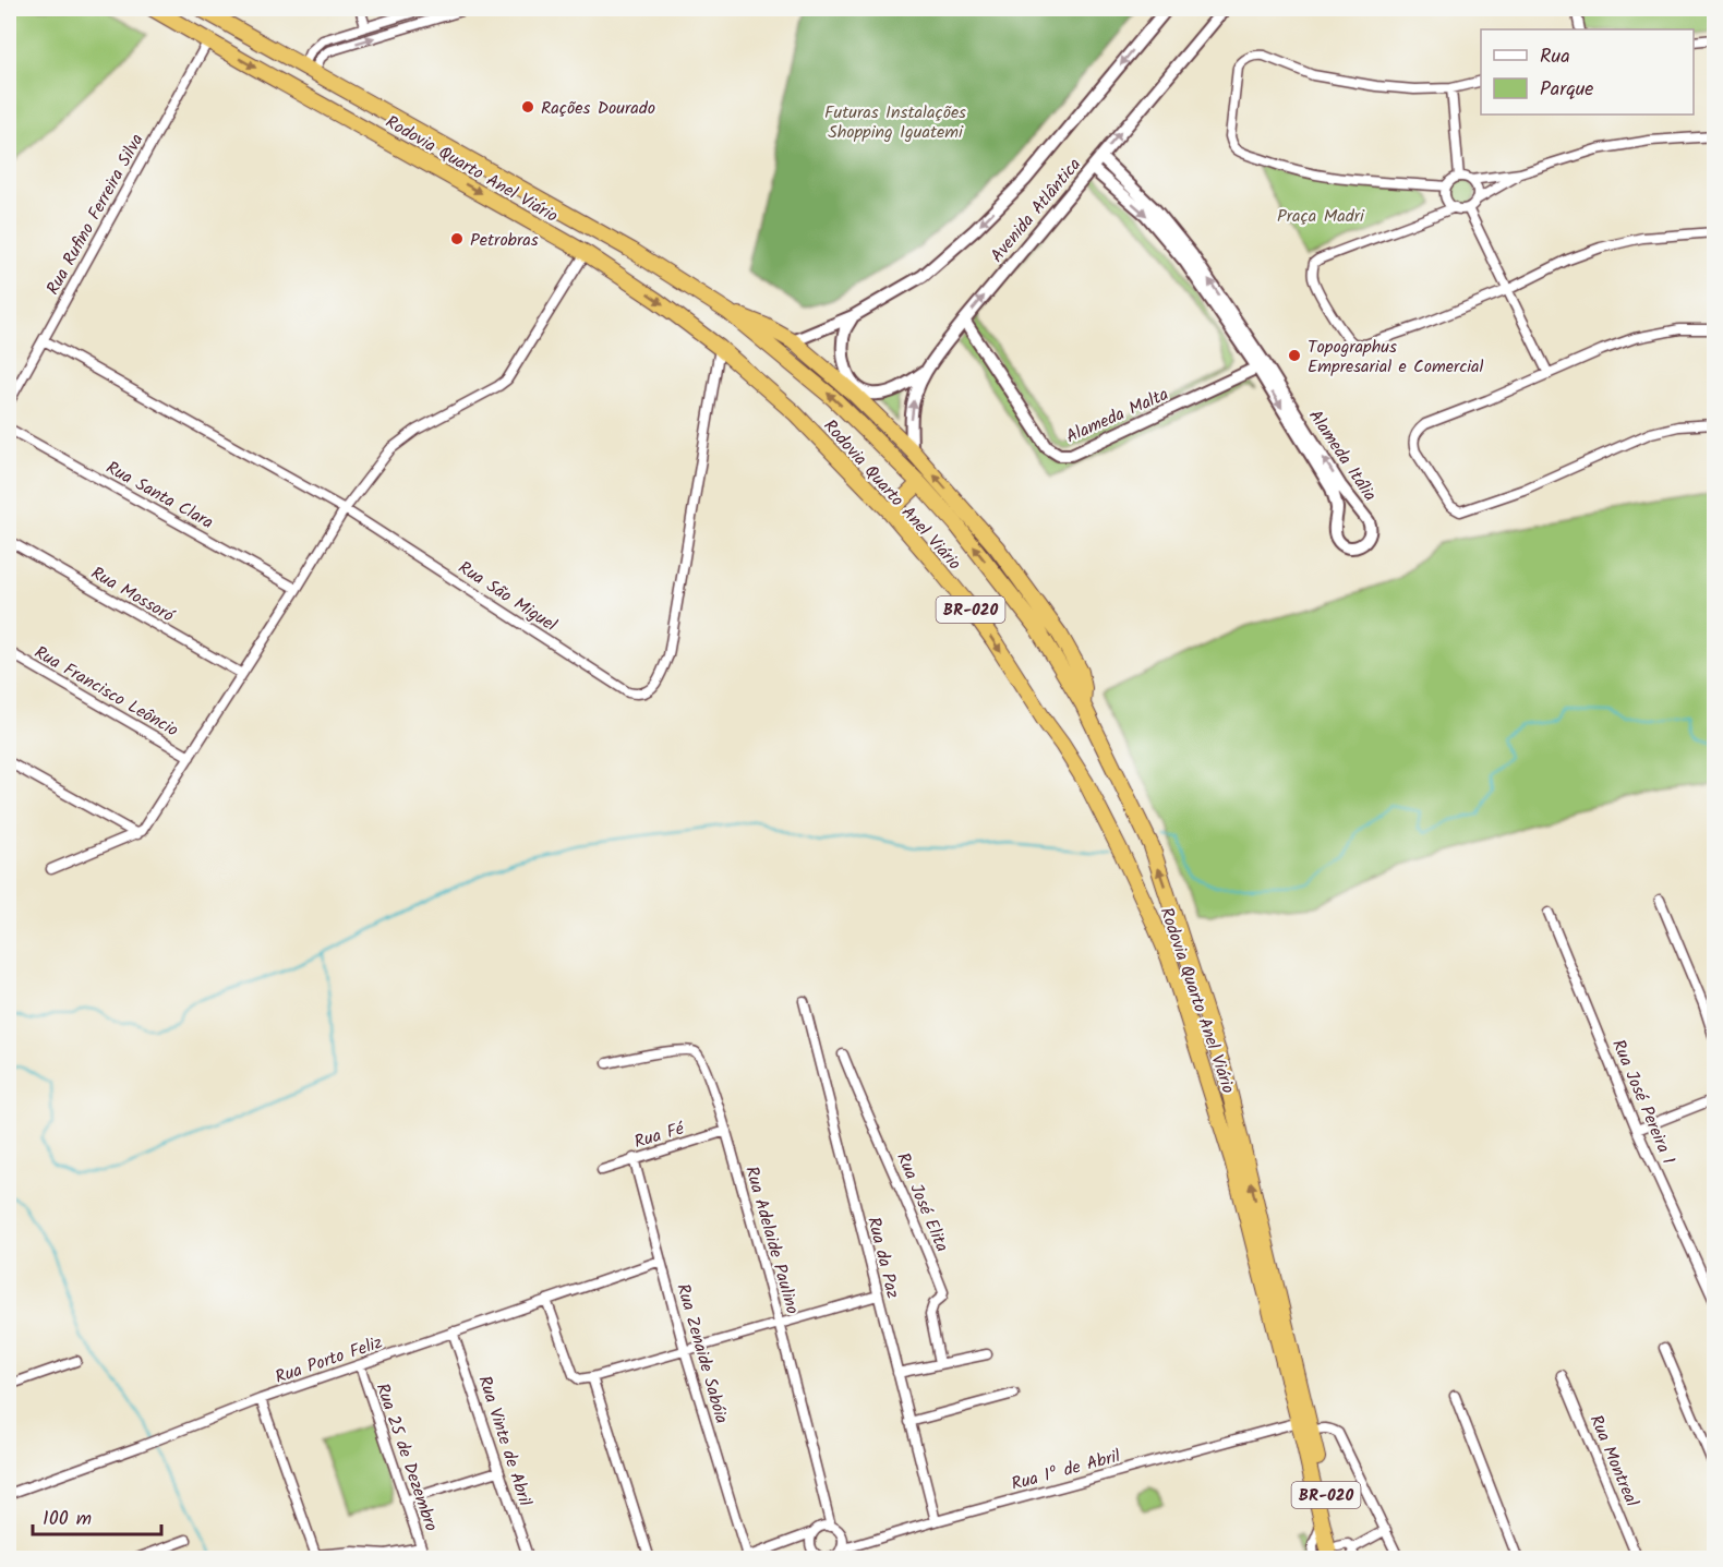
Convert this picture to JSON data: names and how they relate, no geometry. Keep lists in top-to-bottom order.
{
  "streets": {
    "highway": ["Rodovia Quarto Anel Viário", "BR-020"],
    "street": [
      "Avenida Atlântica",
      "Rua Rufino Ferreira Silva",
      "Alameda Malta",
      "Alameda Itália",
      "Rua Santa Clara",
      "Rua Mossoró",
      "Rua São Miguel",
      "Rua Francisco Leôncio",
      "Rua José Pereira 1",
      "Rua Fé",
      "Rua José Elita",
      "Rua Adelaide Paulino",
      "Rua da Paz",
      "Rua Zenaide Sabóia",
      "Rua Porto Feliz",
      "Rua Vinte de Abril",
      "Rua 25 de Dezembro",
      "Rua Montreal",
      "Rua 1º de Abril"
    ]
  },
  "crossings": [
    ["Rodovia Quarto Anel Viário", "Rua Rufino Ferreira Silva"],
    ["Rodovia Quarto Anel Viário", "Rua São Miguel"],
    ["Rodovia Quarto Anel Viário", "Rua 1º de Abril"],
    ["Avenida Atlântica", "Alameda Malta"],
    ["Avenida Atlântica", "Alameda Itália"],
    ["Rua Rufino Ferreira Silva", "Rua São Miguel"],
    ["Alameda Malta", "Alameda Itália"],
    ["Rua Fé", "Rua Adelaide Paulino"],
    ["Rua Fé", "Rua Zenaide Sabóia"],
    ["Rua Adelaide Paulino", "Rua 1º de Abril"],
    ["Rua da Paz", "Rua 1º de Abril"],
    ["Rua Zenaide Sabóia", "Rua Porto Feliz"],
    ["Rua Porto Feliz", "Rua Vinte de Abril"],
    ["Rua Porto Feliz", "Rua 25 de Dezembro"]
  ],
  "parks": ["Futuras Instalações Shopping Iguatemi", "Praça Madri"],
  "places": ["Rações Dourado", "Petrobras", "Topographus Empresarial e Comercial"],
  "legend": ["Rua", "Parque"],
  "scale_bar": "100 m"
}
